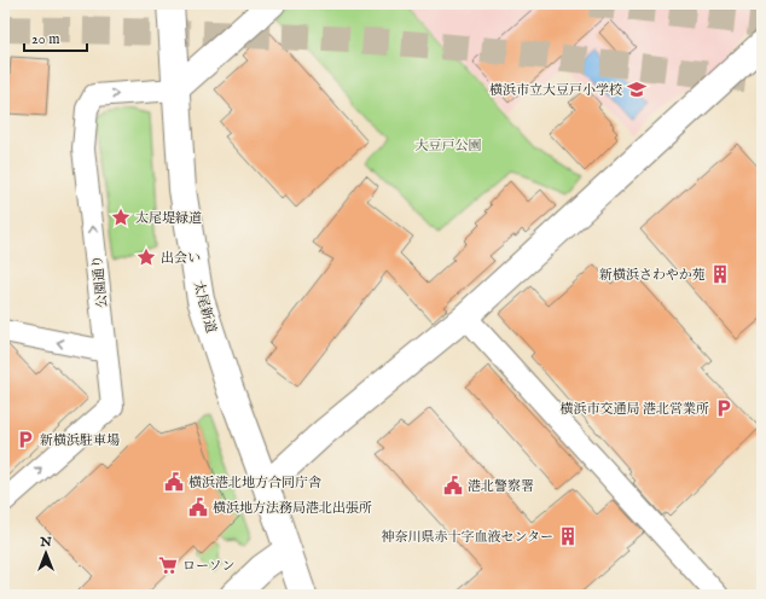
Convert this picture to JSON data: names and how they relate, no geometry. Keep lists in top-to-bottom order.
{
  "streets": {
    "street": ["公園通り", "太尾新道"]
  },
  "crossings": [
    ["公園通り", "太尾新道"]
  ],
  "one_way": ["公園通り"],
  "parks": ["大豆戸公園"],
  "places": {
    "school or university": ["横浜市立大豆戸小学校"],
    "place": ["太尾堤緑道", "出会い"],
    "building": ["新横浜さわやか苑", "神奈川県赤十字血液センター"],
    "parking": ["横浜市交通局 港北営業所", "新横浜駐車場"],
    "public building": ["横浜港北地方合同庁舎", "港北警察署", "横浜地方法務局港北出張所"],
    "supermarket": ["ローソン"]
  },
  "scale_bar": "20 m",
  "north": "top"
}
